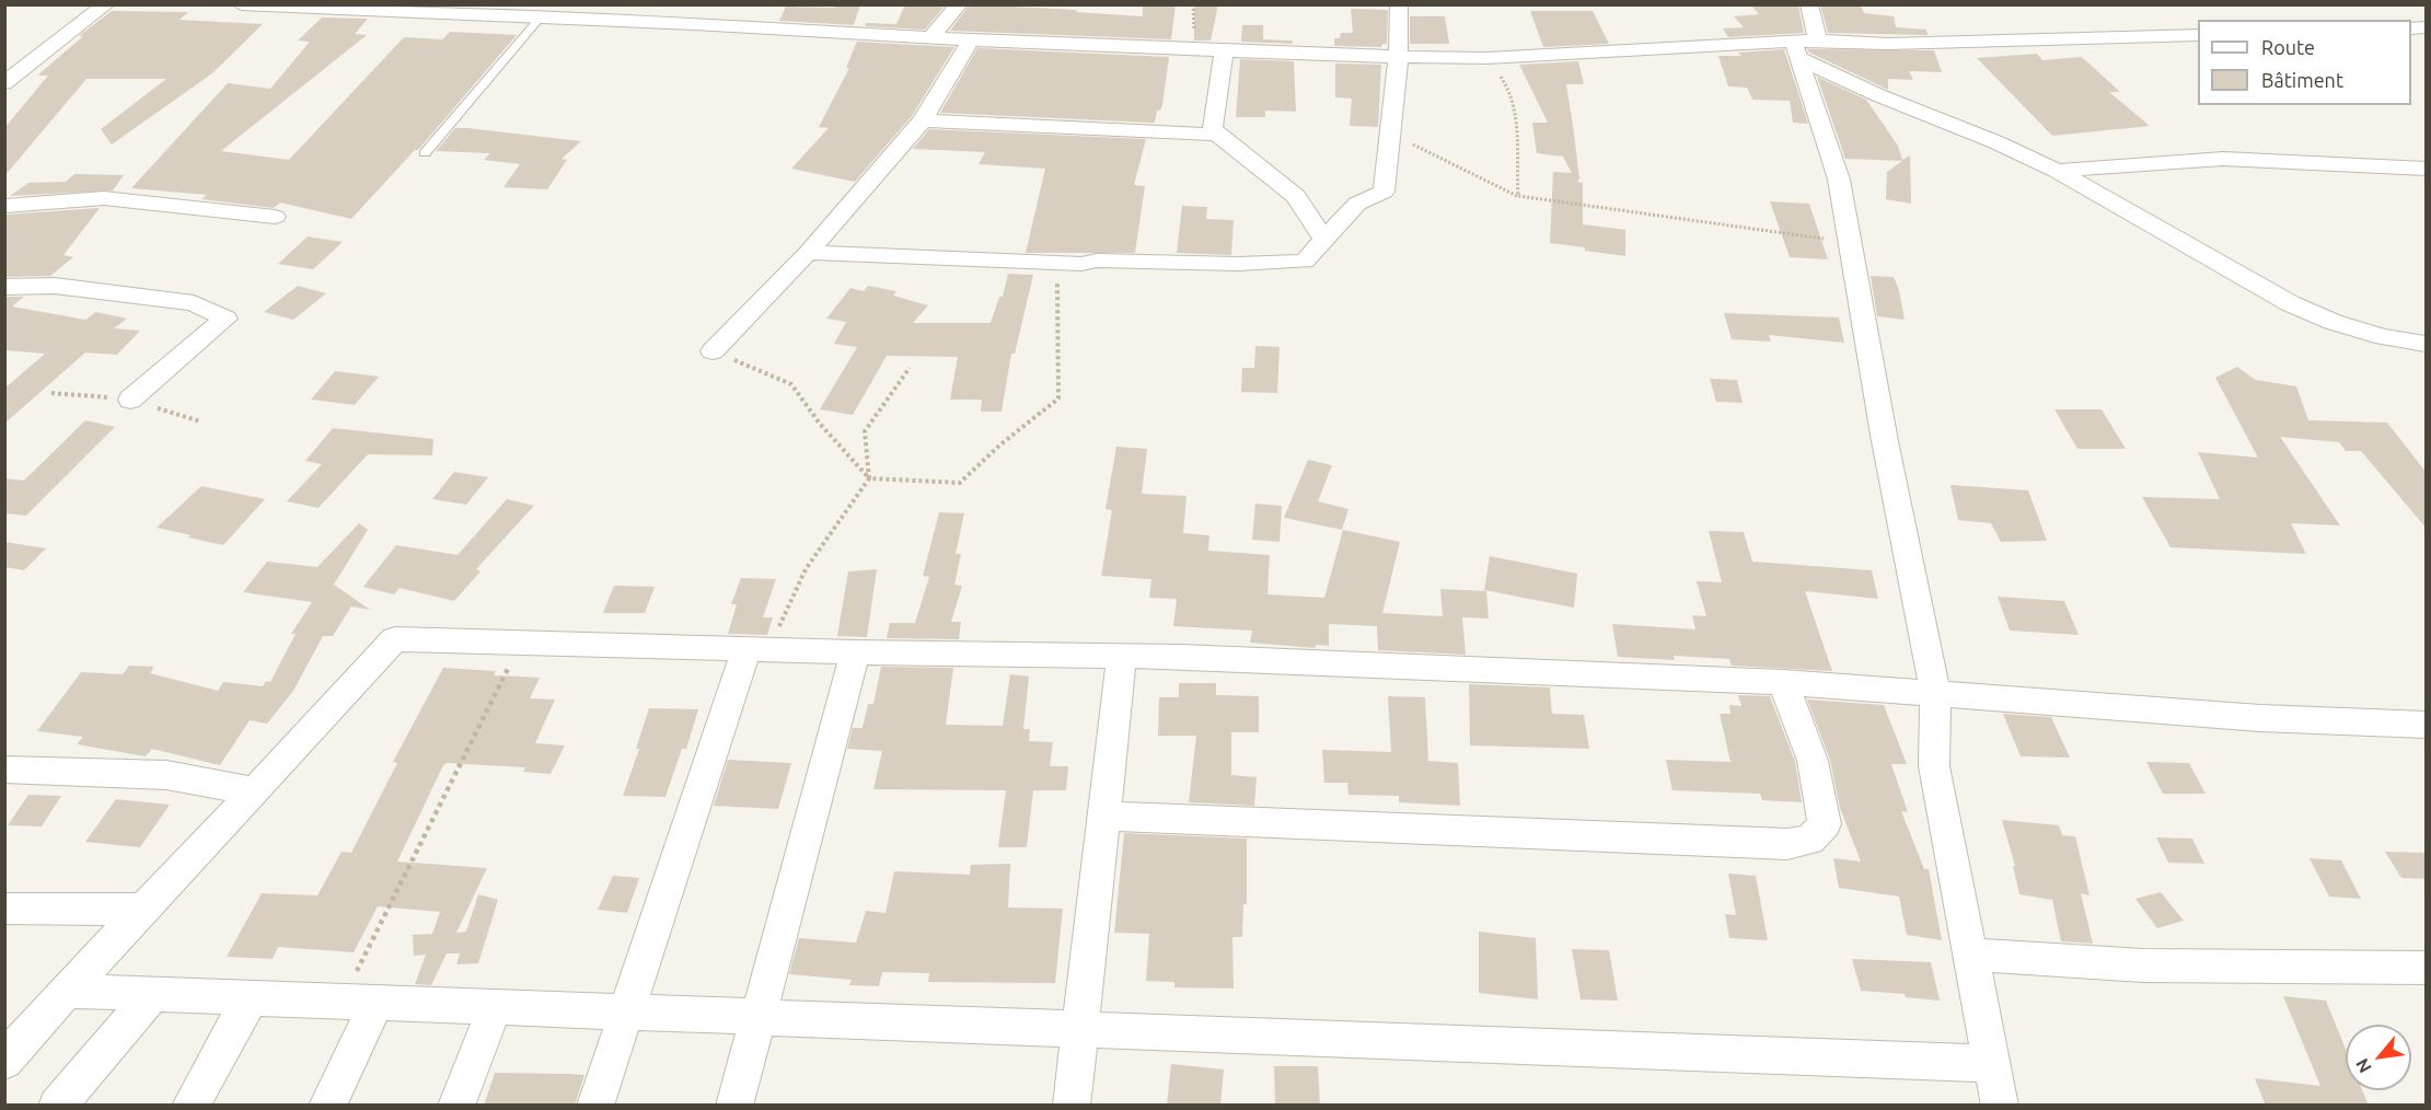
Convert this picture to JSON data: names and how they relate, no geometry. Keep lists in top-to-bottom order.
{
  "legend": ["Route", "Bâtiment"],
  "north": "bottom left"
}
